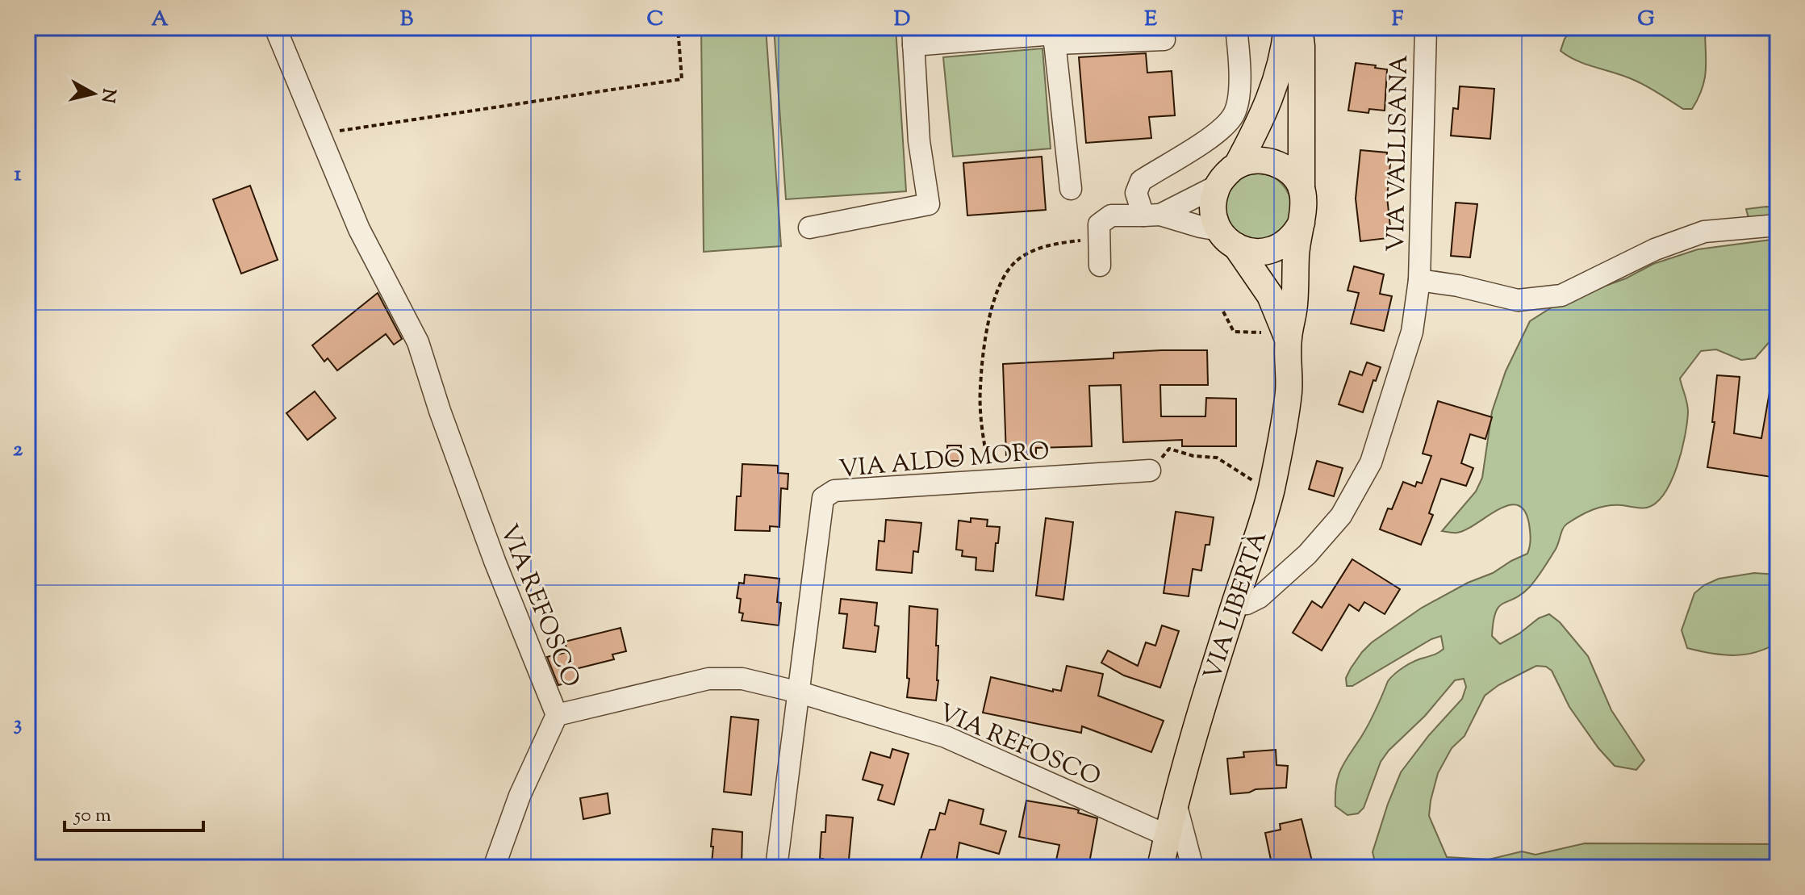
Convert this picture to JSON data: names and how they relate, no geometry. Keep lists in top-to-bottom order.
{
  "streets": {
    "main road": ["VIA LIBERTÀ"],
    "street": ["VIA VALLISANA", "VIA ALDO MORO", "VIA REFOSCO"]
  },
  "crossings": [
    ["VIA VALLISANA", "VIA LIBERTÀ"],
    ["VIA ALDO MORO", "VIA REFOSCO"],
    ["VIA REFOSCO", "VIA LIBERTÀ"]
  ],
  "scale_bar": "50 m",
  "north": "right",
  "grid": {
    "columns": [
      "A",
      "B",
      "C",
      "D",
      "E",
      "F",
      "G"
    ],
    "rows": ["1", "2", "3"]
  }
}
